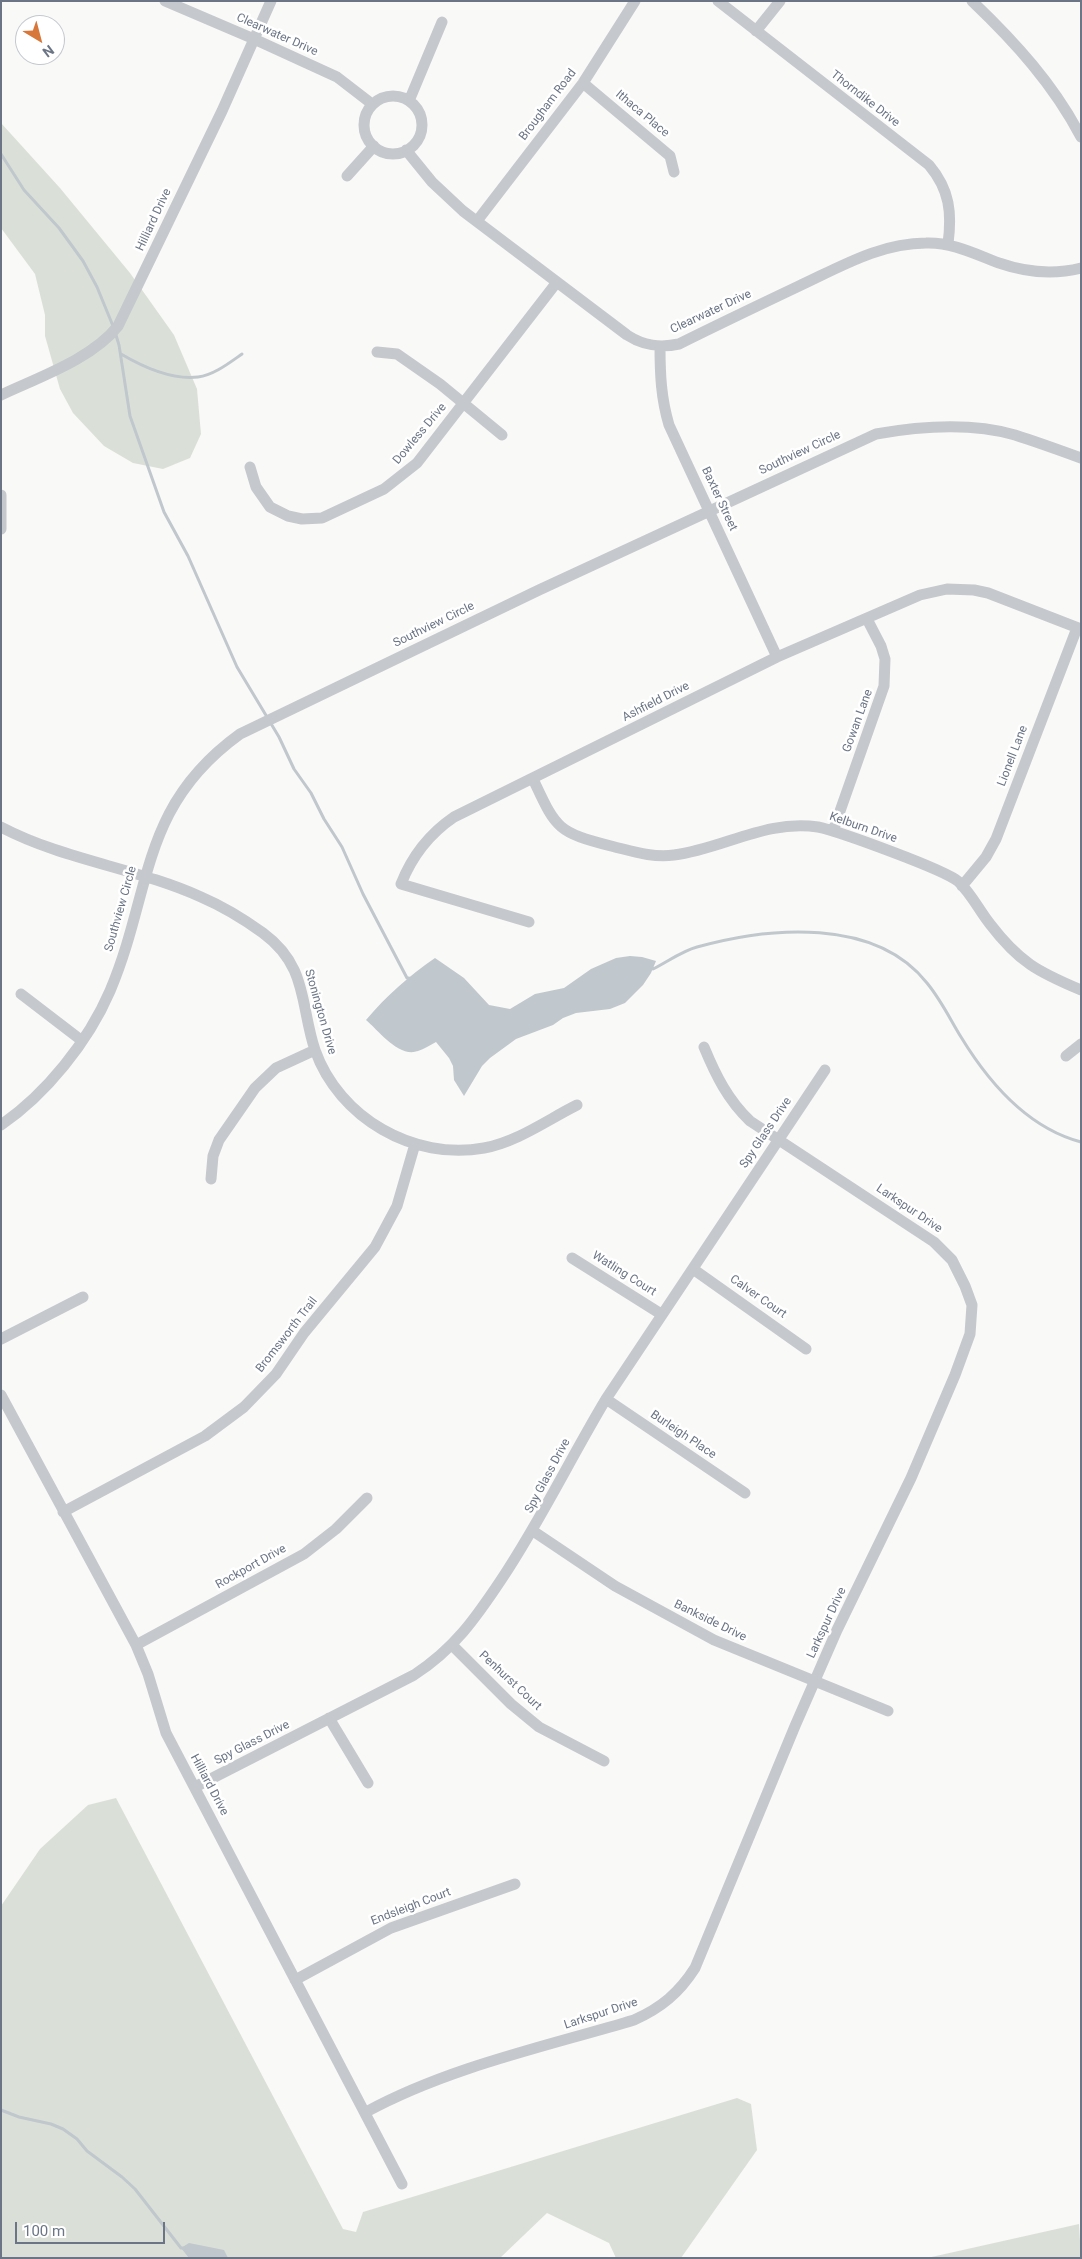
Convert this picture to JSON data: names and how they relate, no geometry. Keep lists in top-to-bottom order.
{
  "streets": {
    "street": [
      "Clearwater Drive",
      "Thorndike Drive",
      "Brougham Road",
      "Ithaca Place",
      "Hilliard Drive",
      "Dowless Drive",
      "Southview Circle",
      "Baxter Street",
      "Ashfield Drive",
      "Gowan Lane",
      "Lionell Lane",
      "Kelburn Drive",
      "Stonington Drive",
      "Spy Glass Drive",
      "Larkspur Drive",
      "Watling Court",
      "Calver Court",
      "Bromsworth Trail",
      "Burleigh Place",
      "Rockport Drive",
      "Bankside Drive",
      "Penhurst Court",
      "Endsleigh Court"
    ]
  },
  "crossings": [
    ["Clearwater Drive", "Thorndike Drive"],
    ["Clearwater Drive", "Brougham Road"],
    ["Clearwater Drive", "Hilliard Drive"],
    ["Clearwater Drive", "Dowless Drive"],
    ["Clearwater Drive", "Baxter Street"],
    ["Brougham Road", "Ithaca Place"],
    ["Hilliard Drive", "Spy Glass Drive"],
    ["Hilliard Drive", "Larkspur Drive"],
    ["Hilliard Drive", "Bromsworth Trail"],
    ["Hilliard Drive", "Rockport Drive"],
    ["Hilliard Drive", "Endsleigh Court"],
    ["Southview Circle", "Baxter Street"],
    ["Southview Circle", "Stonington Drive"],
    ["Baxter Street", "Ashfield Drive"],
    ["Ashfield Drive", "Gowan Lane"],
    ["Ashfield Drive", "Lionell Lane"],
    ["Ashfield Drive", "Kelburn Drive"],
    ["Gowan Lane", "Kelburn Drive"],
    ["Lionell Lane", "Kelburn Drive"],
    ["Stonington Drive", "Bromsworth Trail"],
    ["Spy Glass Drive", "Larkspur Drive"],
    ["Spy Glass Drive", "Watling Court"],
    ["Spy Glass Drive", "Calver Court"],
    ["Spy Glass Drive", "Burleigh Place"],
    ["Spy Glass Drive", "Bankside Drive"],
    ["Spy Glass Drive", "Penhurst Court"],
    ["Larkspur Drive", "Bankside Drive"]
  ],
  "scale_bar": "100 m",
  "north": "bottom right"
}
